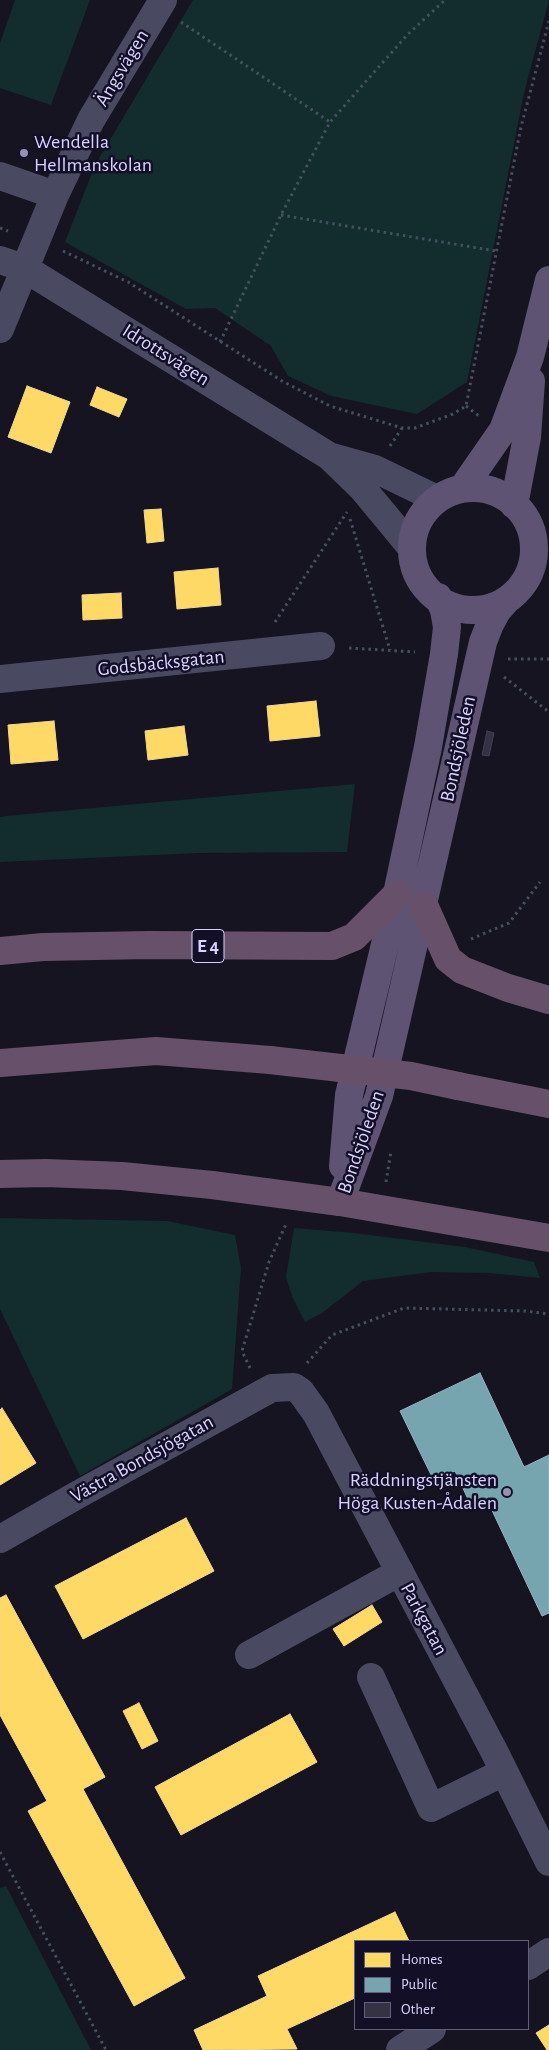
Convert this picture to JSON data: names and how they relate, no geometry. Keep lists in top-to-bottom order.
{
  "streets": {
    "highway": ["E 4"],
    "main road": ["Bondsjöleden"],
    "street": [
      "Ängsvägen",
      "Idrottsvägen",
      "Godsbäcksgatan",
      "Västra Bondsjögatan",
      "Parkgatan"
    ]
  },
  "crossings": [
    ["Ängsvägen", "Idrottsvägen"],
    ["Idrottsvägen", "Bondsjöleden"],
    ["Bondsjöleden", "E 4"],
    ["Västra Bondsjögatan", "Parkgatan"]
  ],
  "places": ["Wendella Hellmanskolan", "Räddningstjänsten Höga Kusten-Ådalen"],
  "legend": ["Homes", "Public", "Other"]
}
